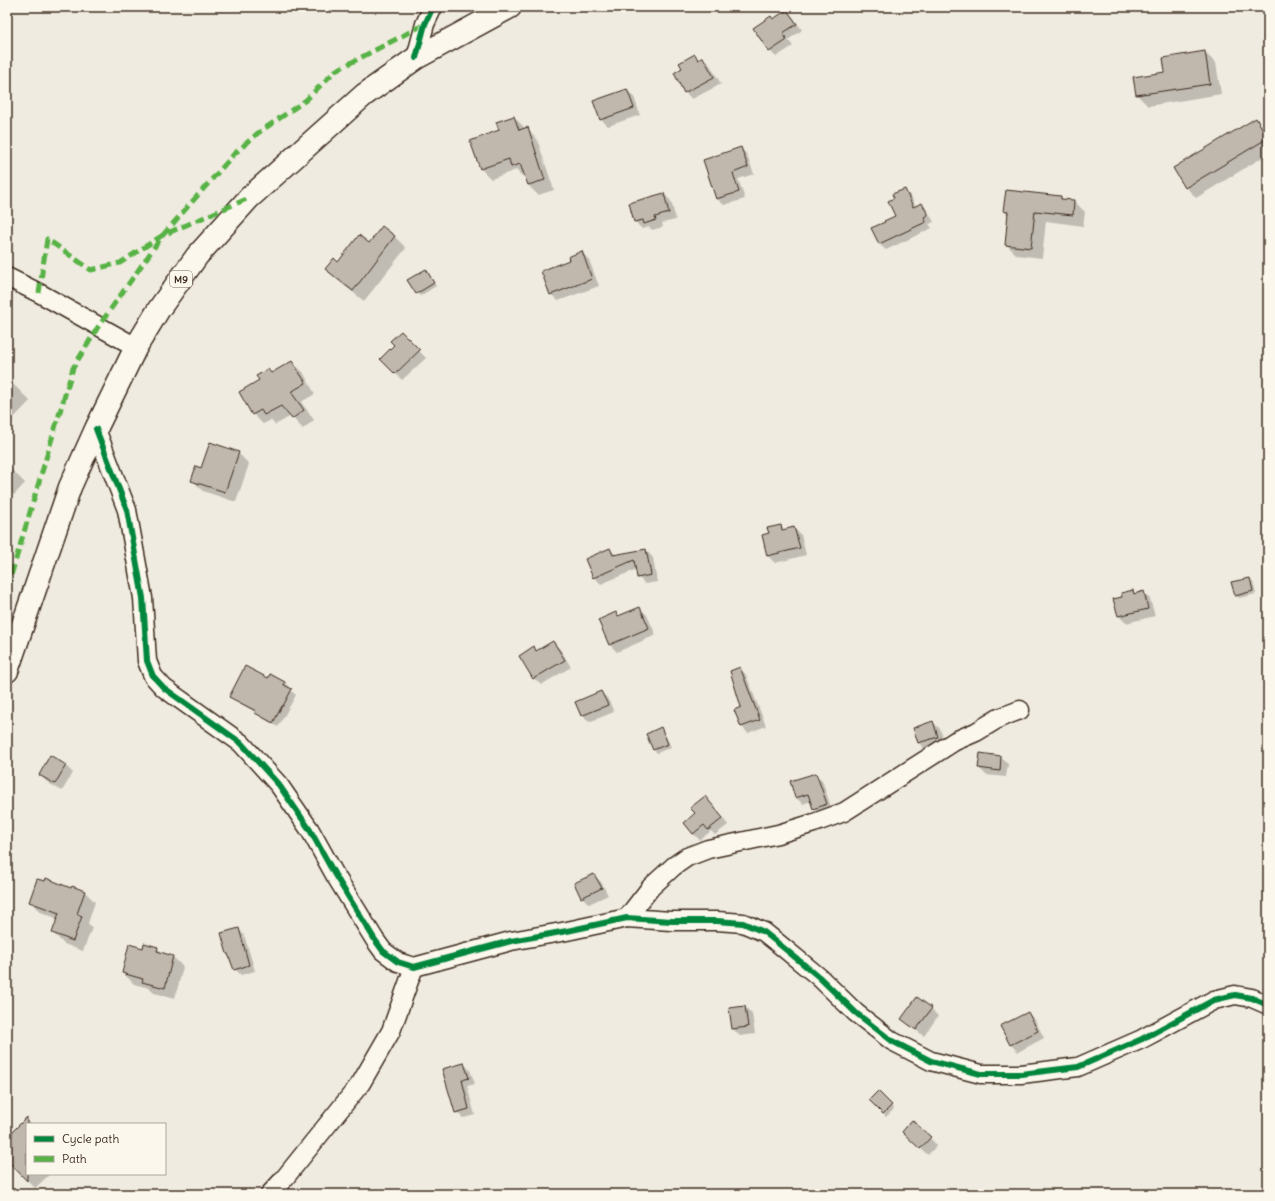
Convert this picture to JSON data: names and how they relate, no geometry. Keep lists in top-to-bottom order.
{
  "streets": {
    "main road": ["M9"]
  },
  "legend": ["Cycle path", "Path"]
}
